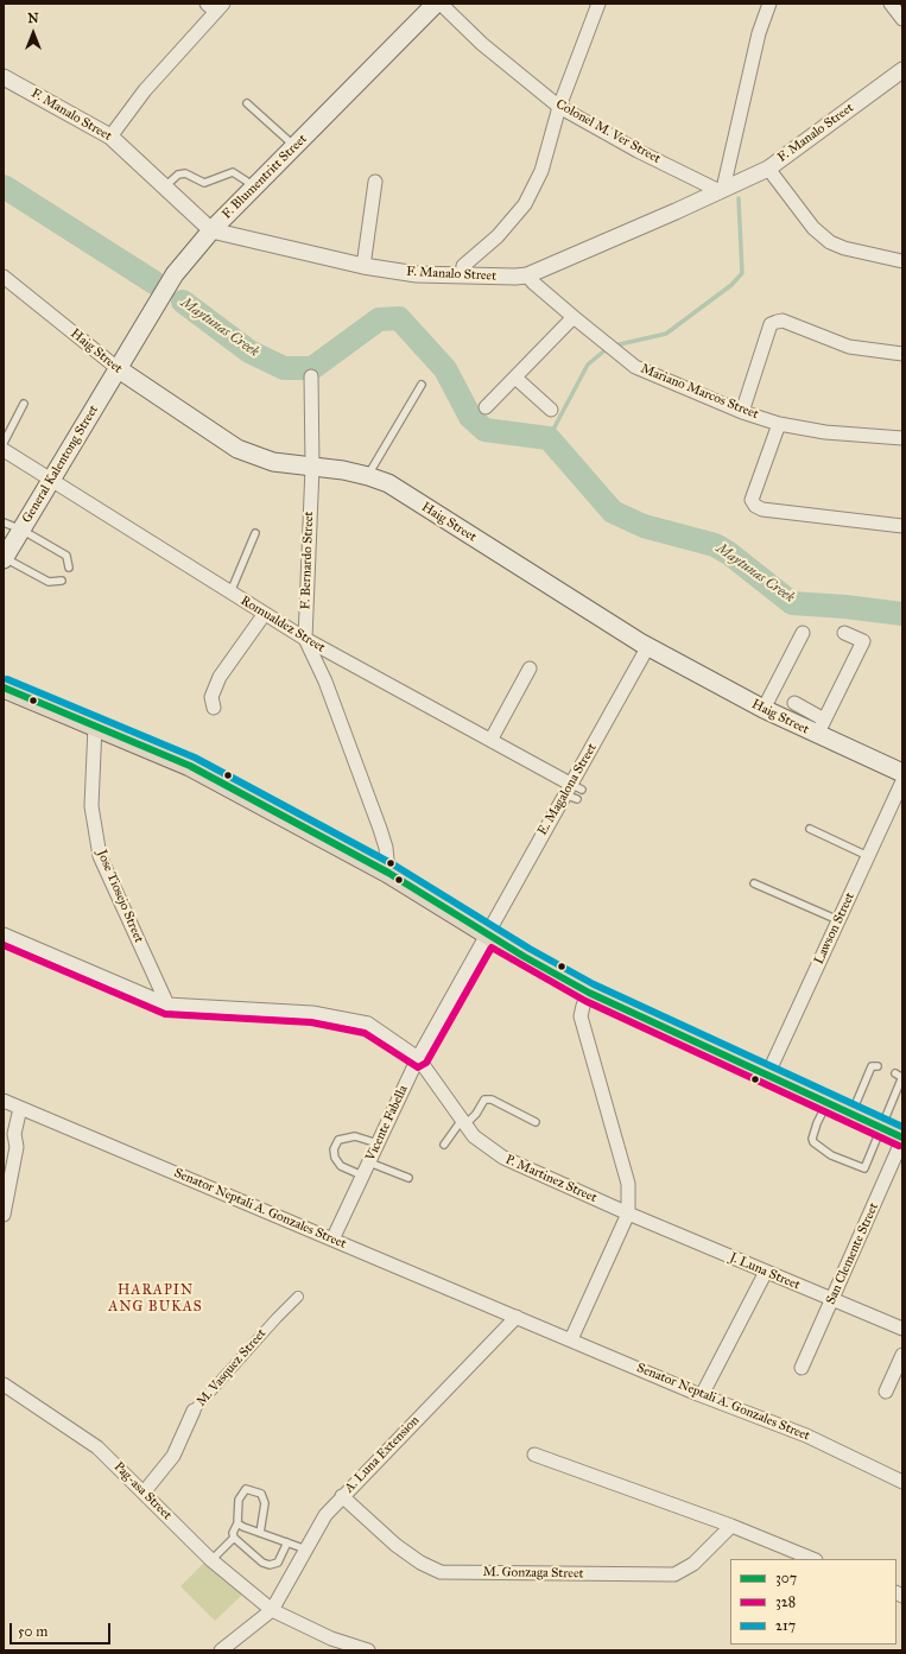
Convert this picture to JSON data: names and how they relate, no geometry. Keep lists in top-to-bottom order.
{
  "streets": {
    "main road": ["F. Blumentritt Street", "Haig Street", "General Kalentong Street"],
    "street": [
      "F. Manalo Street",
      "Colonel M. Ver Street",
      "Mariano Marcos Street",
      "F. Bernardo Street",
      "Romualdez Street",
      "E. Magalona Street",
      "Jose Tiosejo Street",
      "Lawson Street",
      "Vicente Fabella",
      "P. Martinez Street",
      "Senator Neptali A. Gonzales Street",
      "San Clemente Street",
      "J. Luna Street",
      "M. Vasquez Street",
      "A. Luna Extension",
      "Pag-asa Street",
      "M. Gonzaga Street"
    ]
  },
  "crossings": [
    ["F. Manalo Street", "Colonel M. Ver Street"],
    ["F. Manalo Street", "F. Blumentritt Street"],
    ["F. Manalo Street", "Mariano Marcos Street"],
    ["F. Blumentritt Street", "Haig Street"],
    ["F. Blumentritt Street", "General Kalentong Street"],
    ["Haig Street", "General Kalentong Street"],
    ["Haig Street", "F. Bernardo Street"],
    ["Haig Street", "E. Magalona Street"],
    ["General Kalentong Street", "Romualdez Street"],
    ["F. Bernardo Street", "Romualdez Street"],
    ["Romualdez Street", "E. Magalona Street"],
    ["E. Magalona Street", "Vicente Fabella"],
    ["Jose Tiosejo Street", "P. Martinez Street"],
    ["Vicente Fabella", "P. Martinez Street"],
    ["Vicente Fabella", "Senator Neptali A. Gonzales Street"],
    ["P. Martinez Street", "J. Luna Street"],
    ["Senator Neptali A. Gonzales Street", "A. Luna Extension"],
    ["San Clemente Street", "J. Luna Street"],
    ["M. Vasquez Street", "Pag-asa Street"],
    ["A. Luna Extension", "Pag-asa Street"],
    ["A. Luna Extension", "M. Gonzaga Street"]
  ],
  "districts": ["HARAPIN ANG BUKAS"],
  "water": ["Maytunas Creek"],
  "lines": ["transit line 217", "transit line 307", "transit line 328"],
  "legend": ["307", "328", "217"],
  "scale_bar": "50 m",
  "north": "top"
}
